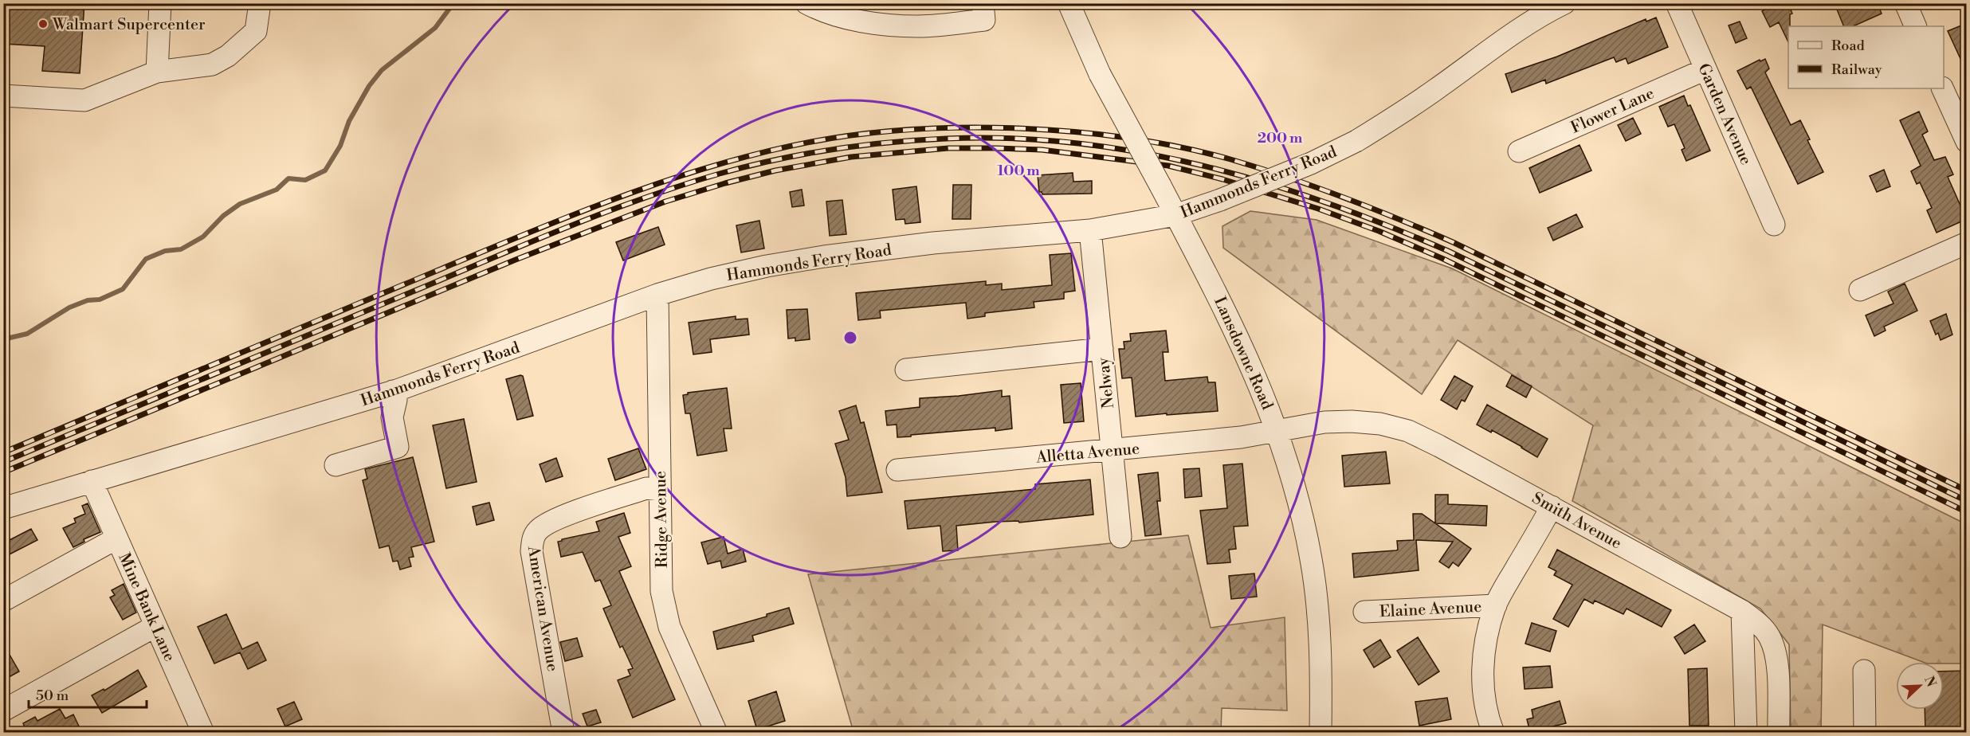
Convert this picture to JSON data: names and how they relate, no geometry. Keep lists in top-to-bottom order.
{
  "streets": {
    "street": [
      "Flower Lane",
      "Garden Avenue",
      "Hammonds Ferry Road",
      "Lansdowne Road",
      "Nelway",
      "Alletta Avenue",
      "Ridge Avenue",
      "Smith Avenue",
      "Mine Bank Lane",
      "American Avenue",
      "Elaine Avenue"
    ]
  },
  "crossings": [
    ["Flower Lane", "Garden Avenue"],
    ["Hammonds Ferry Road", "Lansdowne Road"],
    ["Hammonds Ferry Road", "Nelway"],
    ["Hammonds Ferry Road", "Ridge Avenue"],
    ["Hammonds Ferry Road", "Mine Bank Lane"],
    ["Lansdowne Road", "Alletta Avenue"],
    ["Lansdowne Road", "Smith Avenue"],
    ["Nelway", "Alletta Avenue"],
    ["Alletta Avenue", "Smith Avenue"],
    ["Ridge Avenue", "American Avenue"]
  ],
  "places": ["Walmart Supercenter"],
  "legend": ["Road", "Railway"],
  "scale_bar": "50 m",
  "north": "top right",
  "rings": ["200 m", "100 m"]
}
